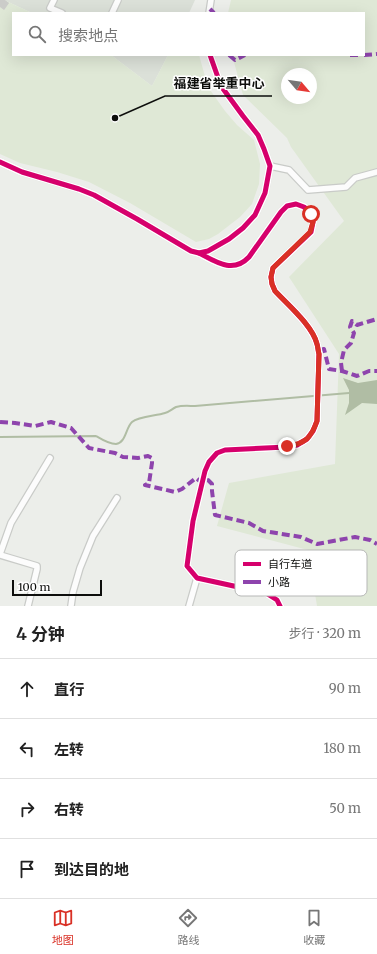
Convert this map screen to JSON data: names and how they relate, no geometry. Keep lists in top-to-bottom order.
{
  "places": ["福建省举重中心"],
  "legend": ["自行车道", "小路"],
  "scale_bar": "100 m",
  "north": "bottom right",
  "page": {
    "search": "搜索地点",
    "scale": "100 m",
    "heading": ["4 分钟", "步行 · 320 m"],
    "list": [
      ["直行", "90 m"],
      ["左转", "180 m"],
      ["右转", "50 m"],
      "到达目的地"
    ],
    "nav": ["地图", "路线", "收藏"]
  }
}
